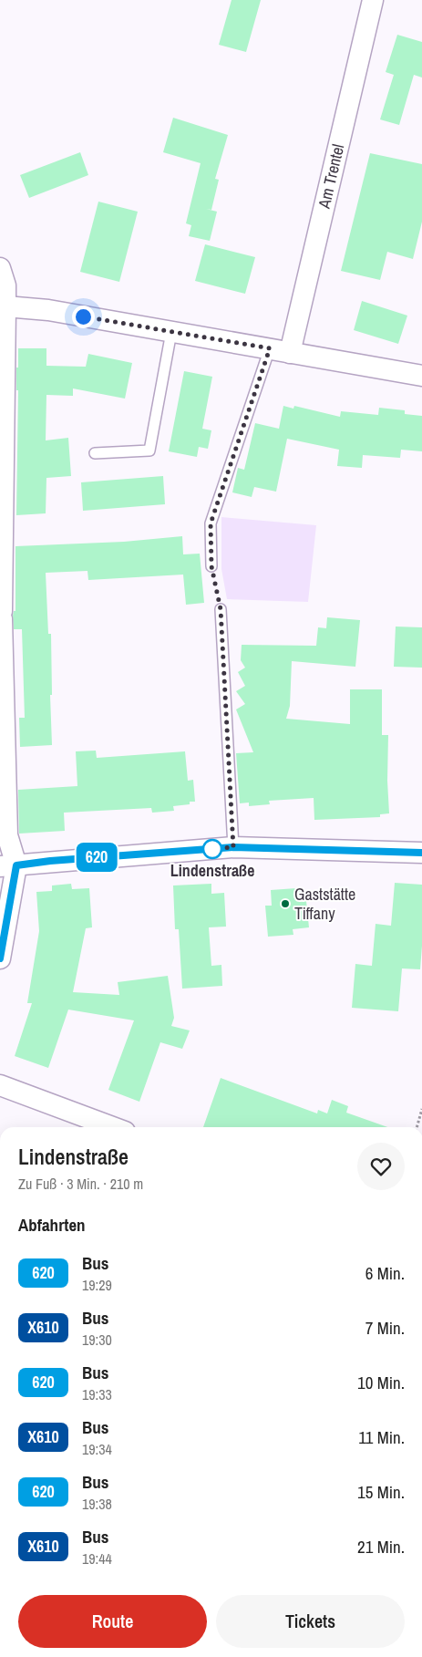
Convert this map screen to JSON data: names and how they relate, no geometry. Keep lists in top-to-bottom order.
{
  "streets": {
    "street": ["Am Trentel"]
  },
  "places": ["Lindenstraße", "Gaststätte Tiffany"],
  "lines": ["bus line 620"],
  "page": {
    "on_map": "620",
    "heading": [
      ["Lindenstraße", "Zu Fuß · 3 Min. · 210 m"],
      "Abfahrten"
    ],
    "list": [
      {
        "mark": "620",
        "name": "Bus",
        "note": "19:29",
        "value": "6 Min."
      },
      {
        "mark": "X610",
        "name": "Bus",
        "note": "19:30",
        "value": "7 Min."
      },
      {
        "mark": "620",
        "name": "Bus",
        "note": "19:33",
        "value": "10 Min."
      },
      {
        "mark": "X610",
        "name": "Bus",
        "note": "19:34",
        "value": "11 Min."
      },
      {
        "mark": "620",
        "name": "Bus",
        "note": "19:38",
        "value": "15 Min."
      },
      {
        "mark": "X610",
        "name": "Bus",
        "note": "19:44",
        "value": "21 Min."
      }
    ],
    "buttons": ["Route", "Tickets"]
  }
}
